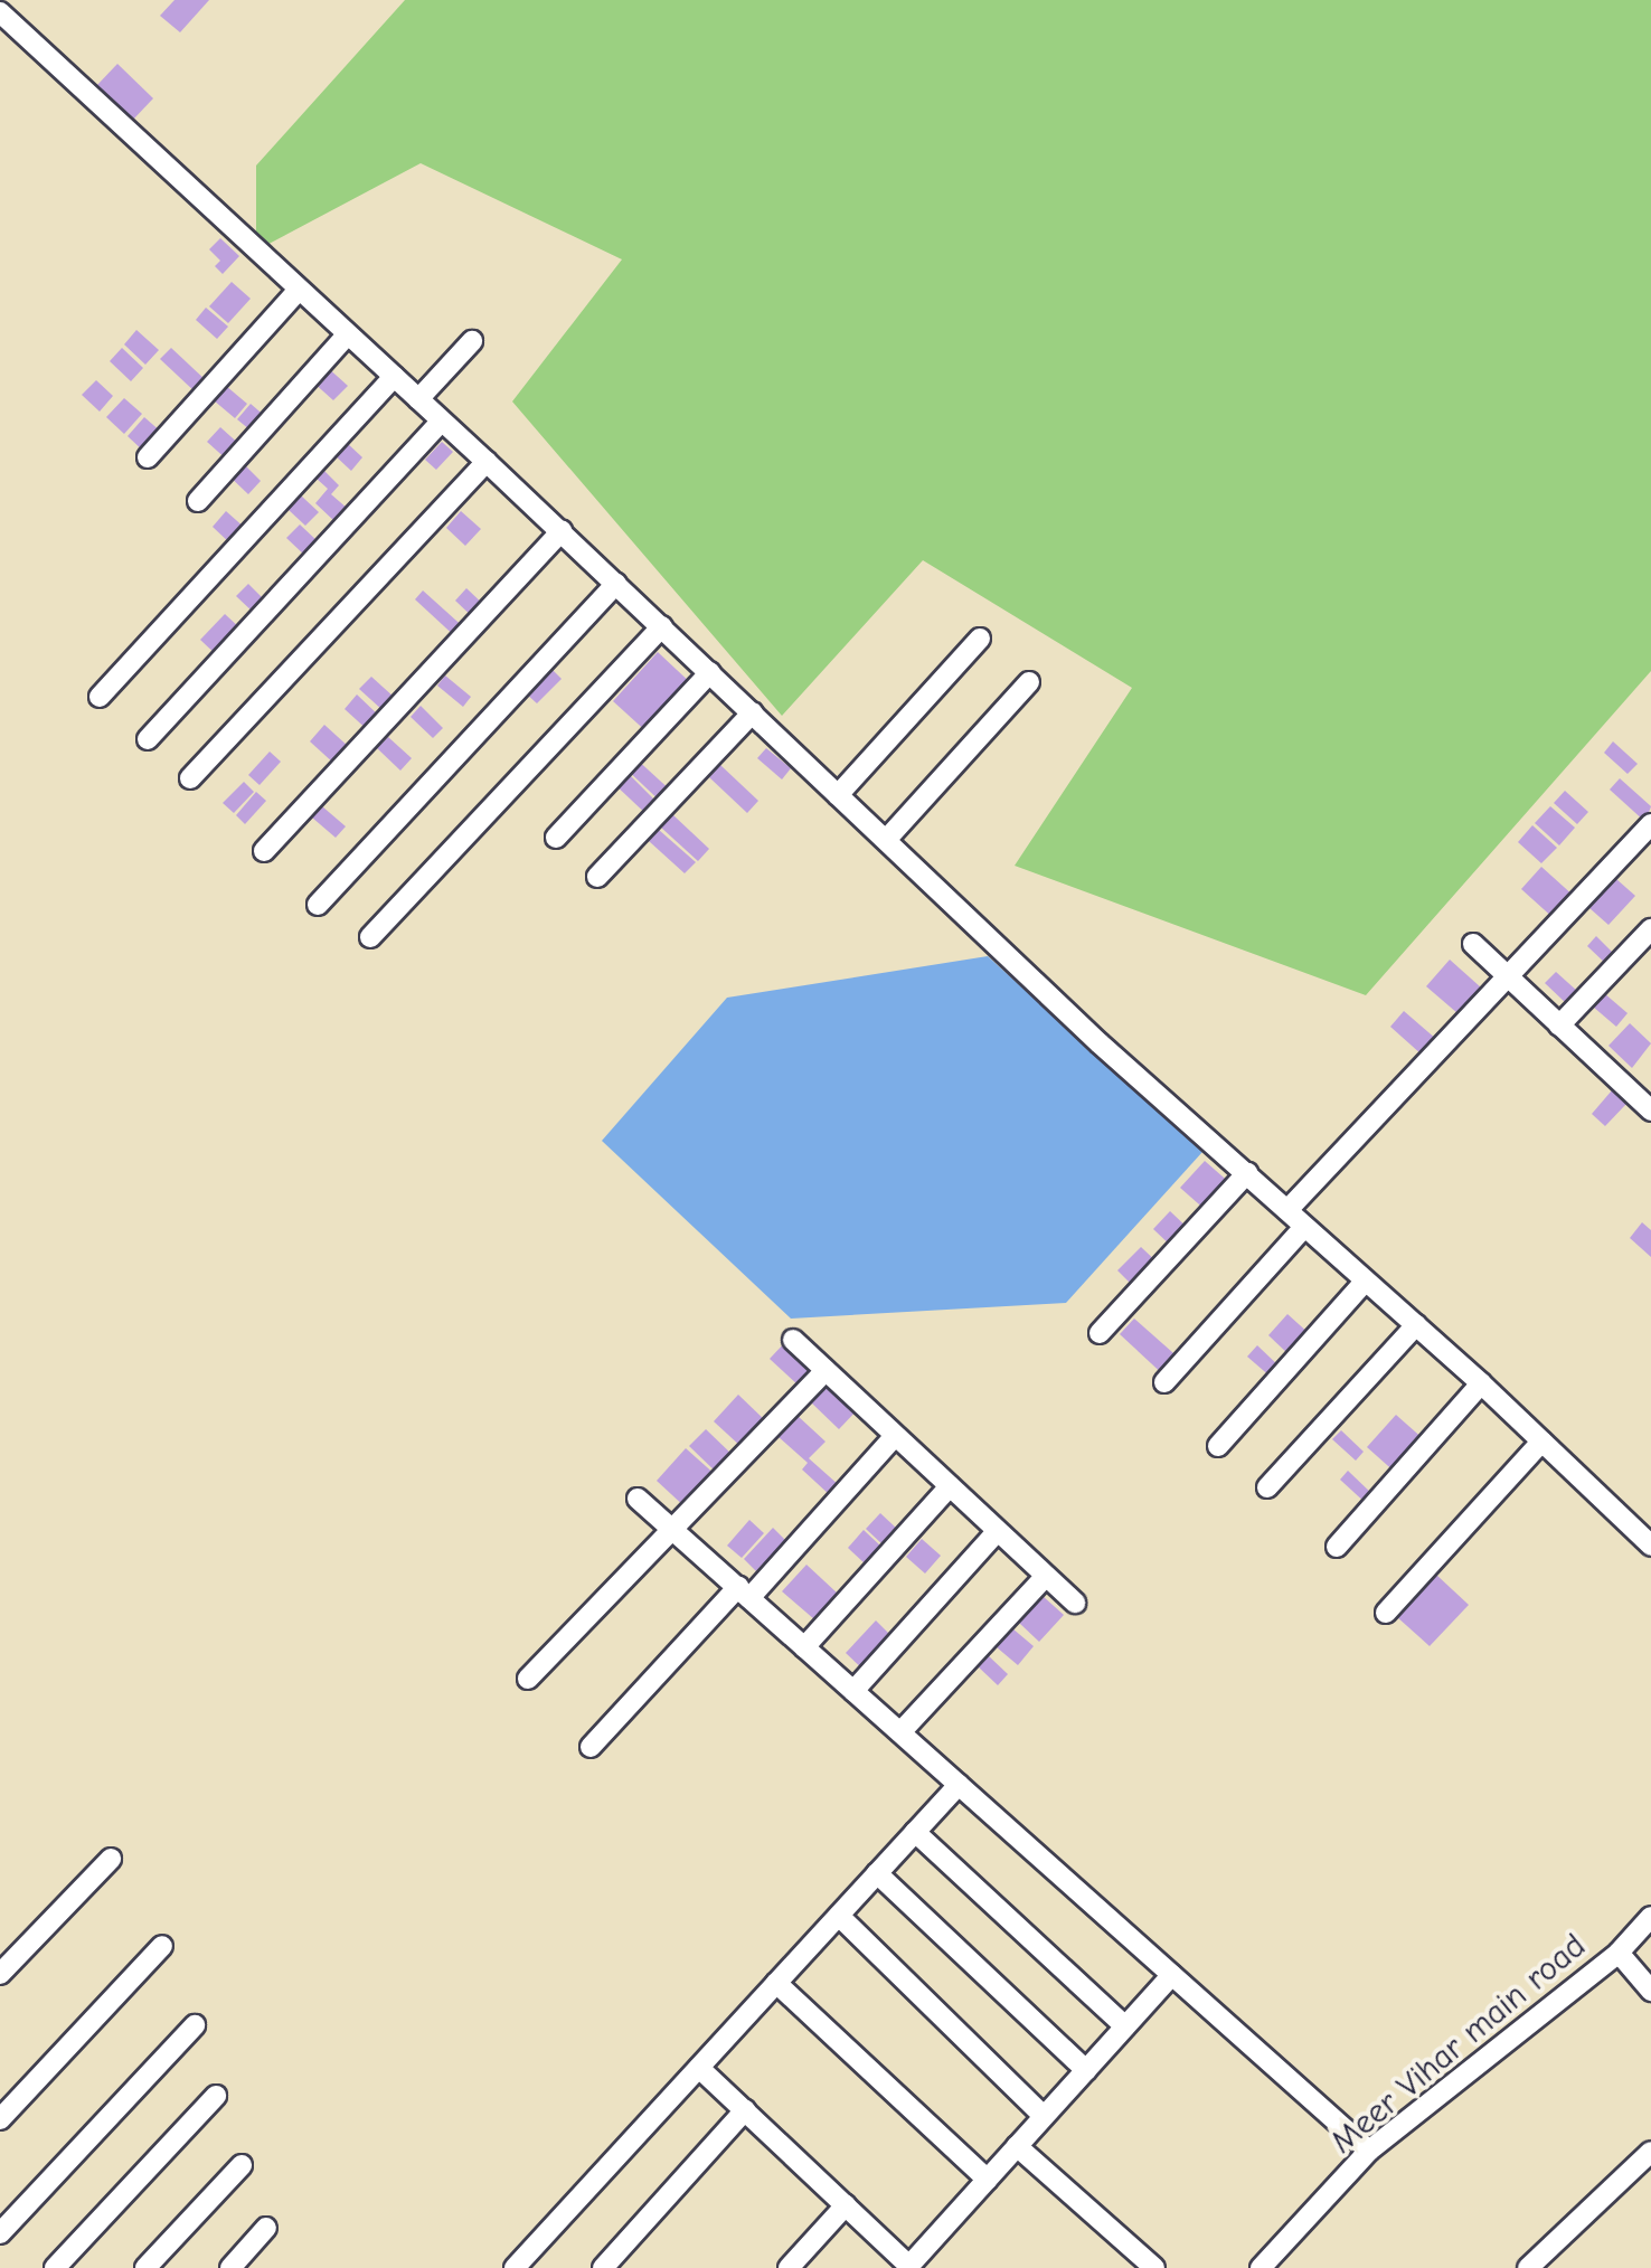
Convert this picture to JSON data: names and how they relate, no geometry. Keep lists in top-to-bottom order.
{
  "streets": {
    "street": ["Meer Vihar main road"]
  }
}
